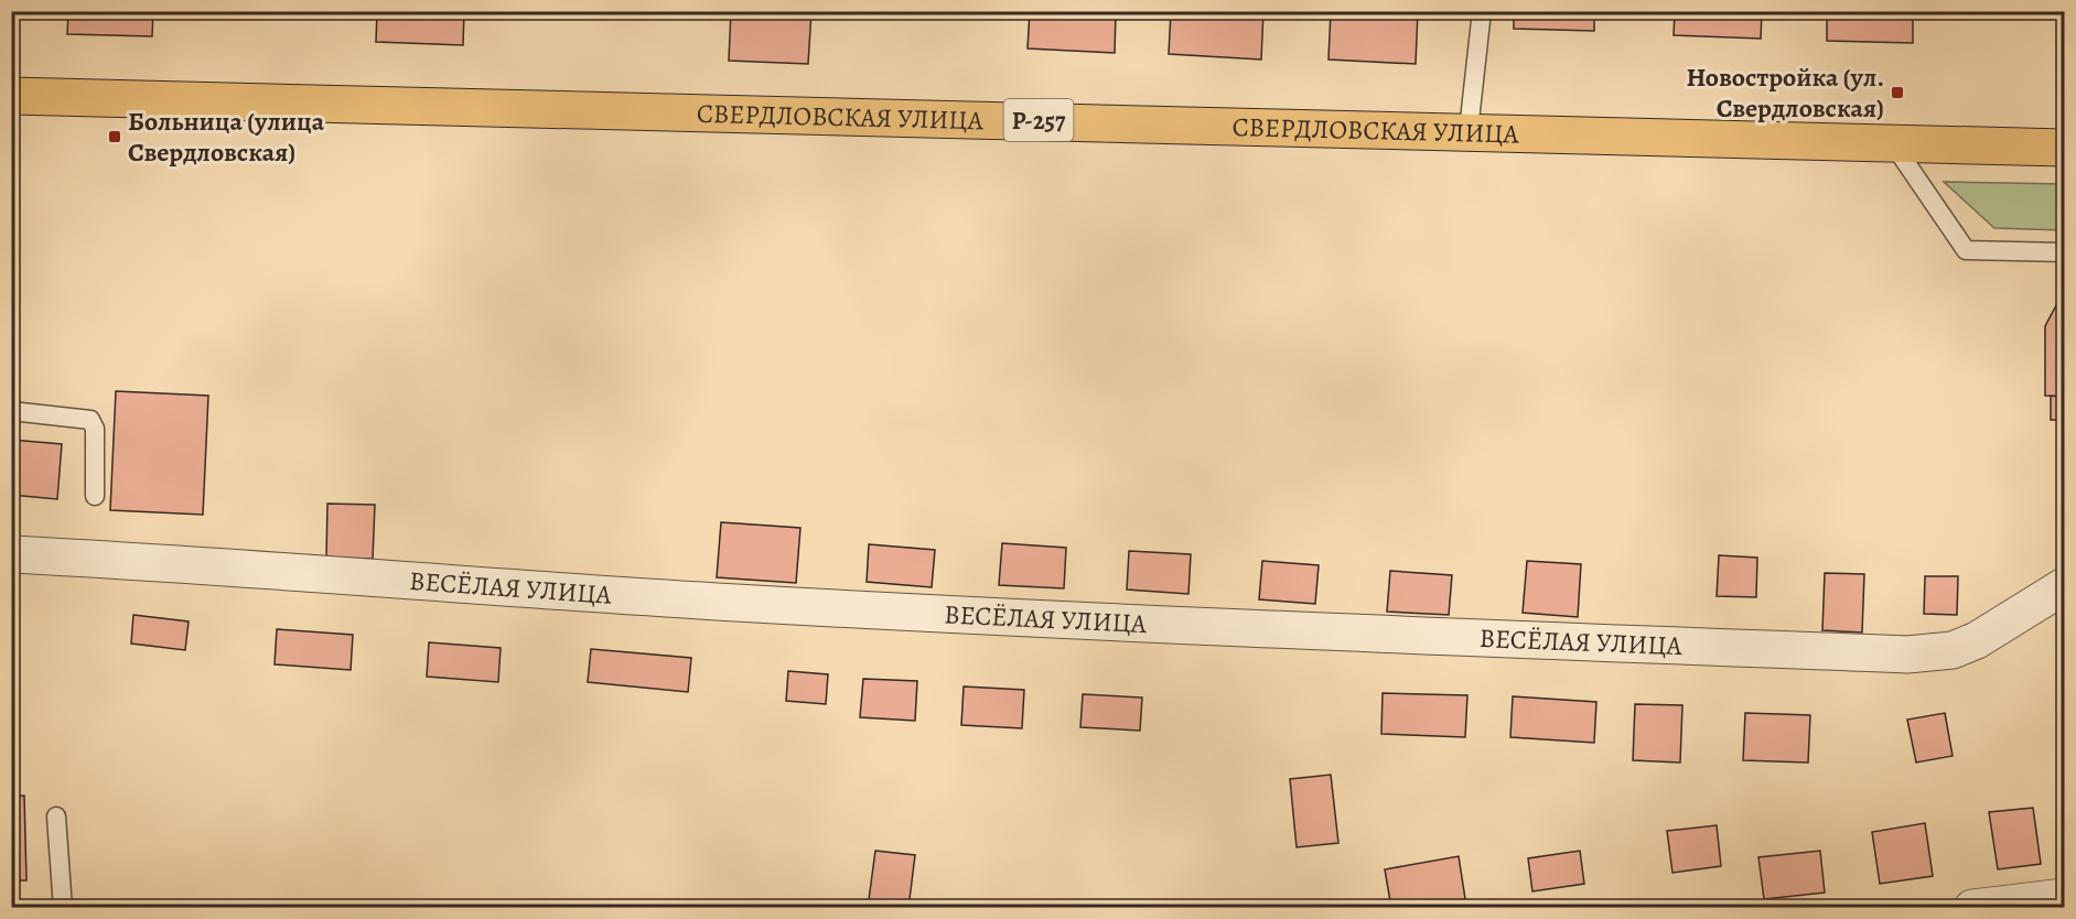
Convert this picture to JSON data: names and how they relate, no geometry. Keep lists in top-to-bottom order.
{
  "streets": {
    "highway": ["СВЕРДЛОВСКАЯ УЛИЦА", "Р-257"],
    "street": ["ВЕСЁЛАЯ УЛИЦА"]
  },
  "places": {
    "transit": ["Новостройка (ул. Свердловская)", "Больница (улица Свердловская)"]
  }
}
